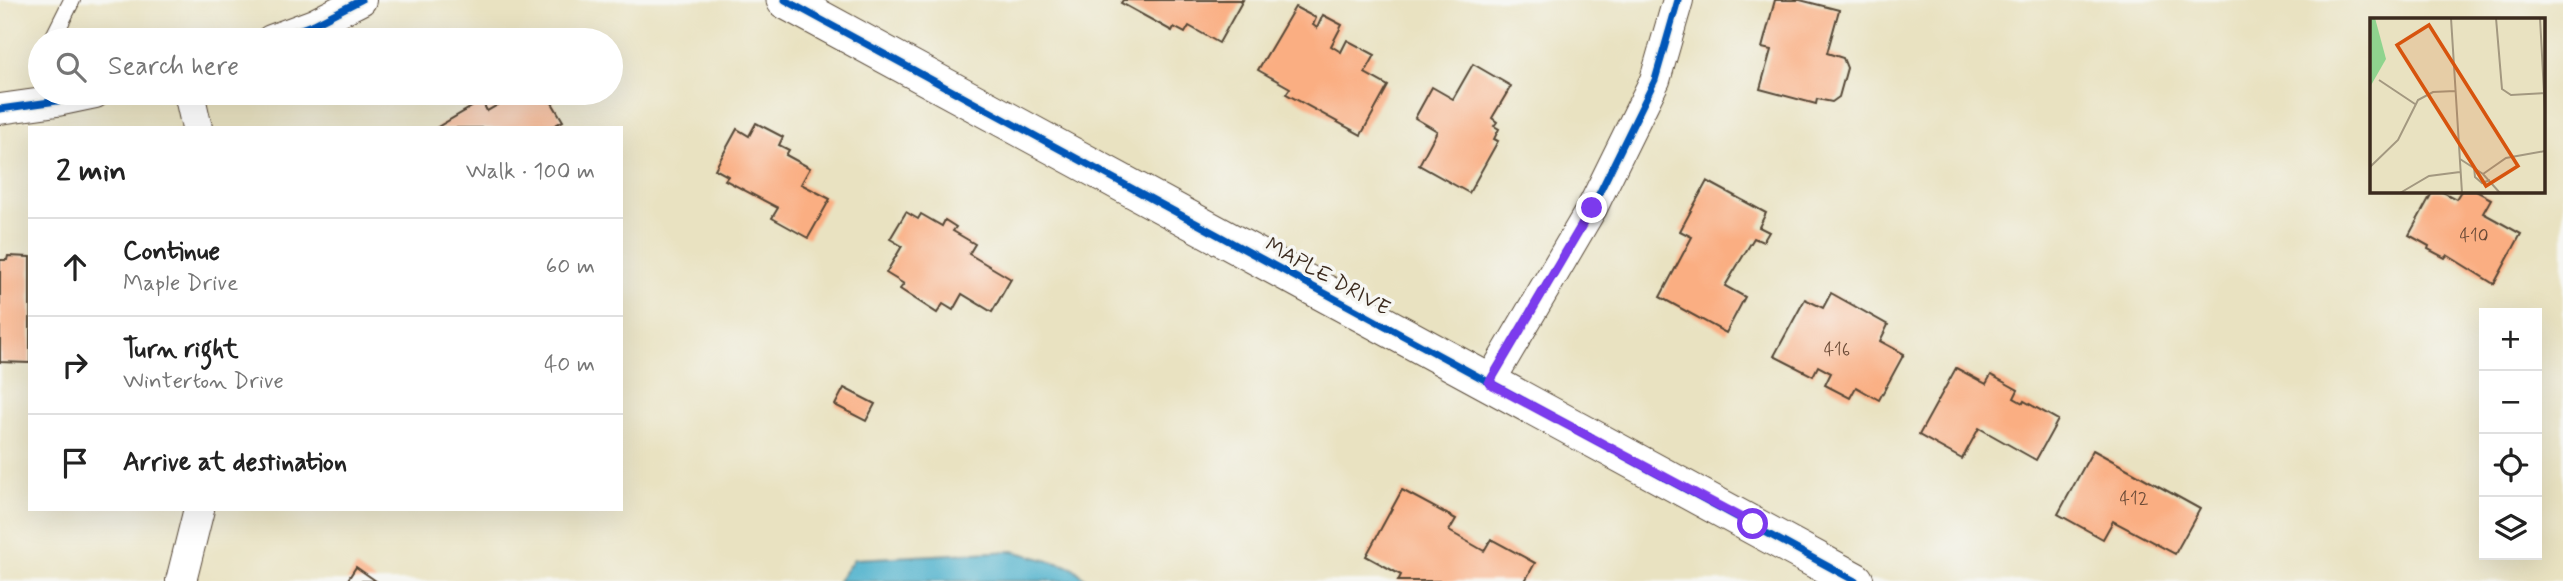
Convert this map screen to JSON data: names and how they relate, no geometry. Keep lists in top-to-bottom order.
{
  "streets": {
    "street": ["MAPLE DRIVE"]
  },
  "house_numbers": ["410", "416", "412"],
  "page": {
    "search": "Search here",
    "heading": ["2 min", "Walk · 100 m"],
    "list": [
      ["Continue", "Maple Drive", "60 m"],
      ["Turn right", "Winterton Drive", "40 m"],
      "Arrive at destination"
    ],
    "map_buttons": ["+", "−"]
  }
}
